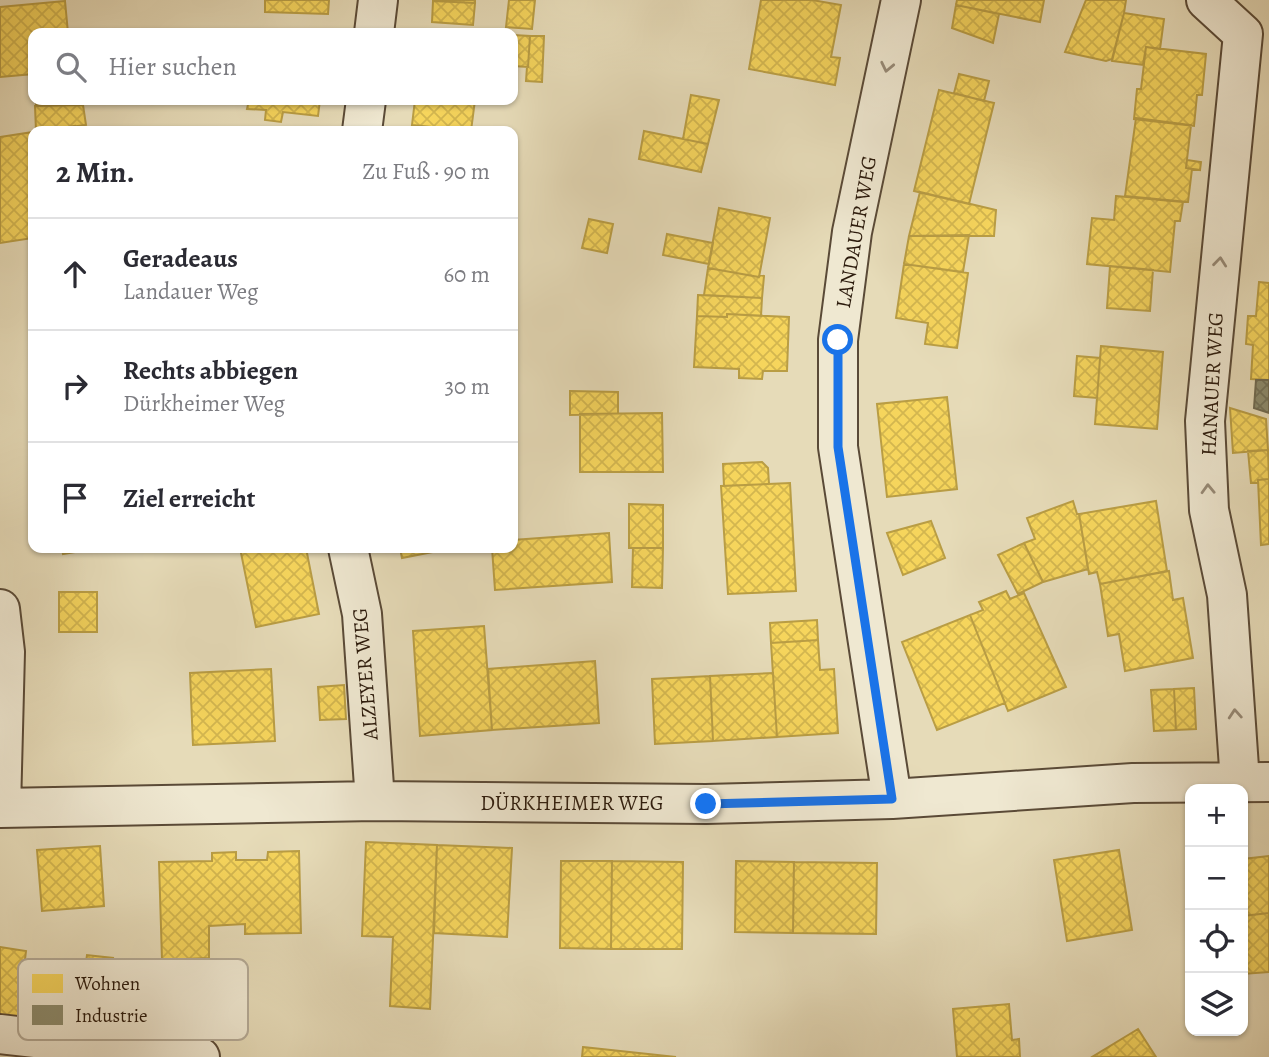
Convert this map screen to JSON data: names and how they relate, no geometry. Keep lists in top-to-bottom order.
{
  "streets": {
    "street": [
      "LANDAUER WEG",
      "HANAUER WEG",
      "ALZEYER WEG",
      "DÜRKHEIMER WEG"
    ]
  },
  "crossings": [
    ["LANDAUER WEG", "DÜRKHEIMER WEG"],
    ["HANAUER WEG", "DÜRKHEIMER WEG"],
    ["ALZEYER WEG", "DÜRKHEIMER WEG"]
  ],
  "one_way": ["LANDAUER WEG", "HANAUER WEG"],
  "legend": ["Wohnen", "Industrie"],
  "page": {
    "search": "Hier suchen",
    "heading": ["2 Min.", "Zu Fuß · 90 m"],
    "list": [
      ["Geradeaus", "Landauer Weg", "60 m"],
      ["Rechts abbiegen", "Dürkheimer Weg", "30 m"],
      "Ziel erreicht"
    ],
    "map_buttons": ["+", "−"]
  }
}
